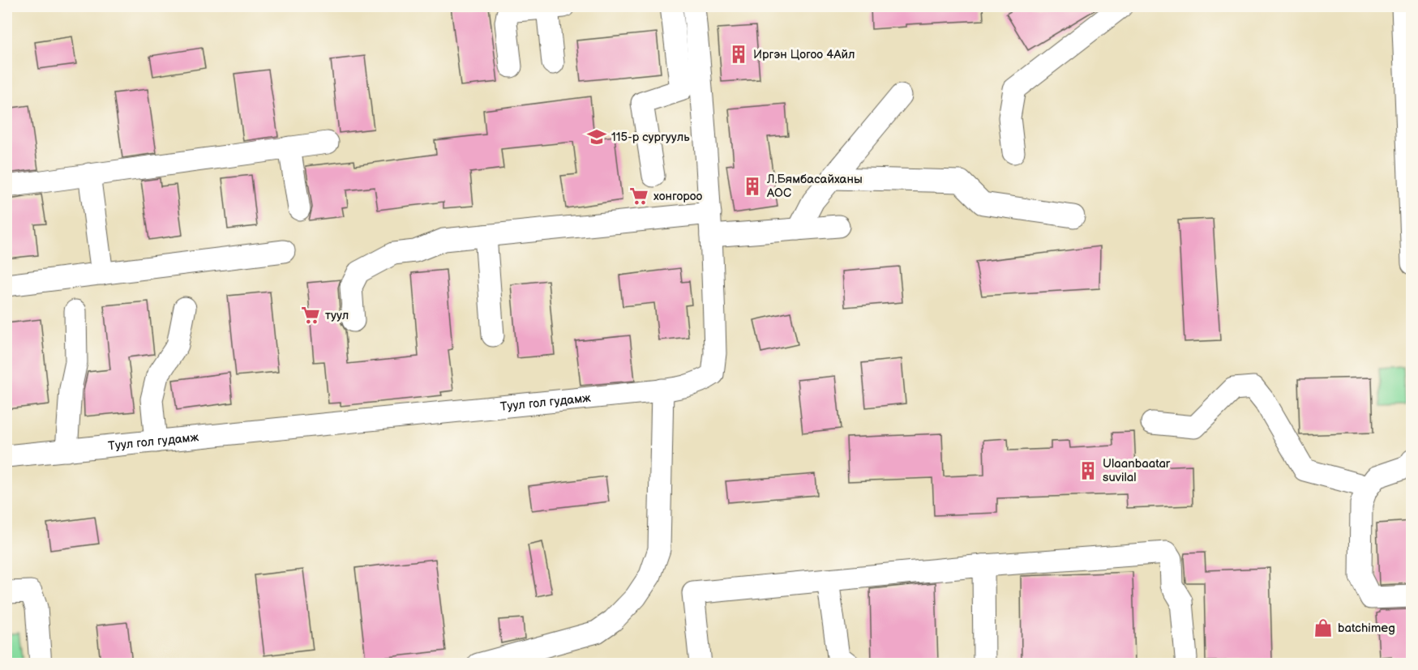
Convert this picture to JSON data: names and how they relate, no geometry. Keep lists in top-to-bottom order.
{
  "streets": {
    "street": ["Туул гол гудамж"]
  },
  "places": {
    "building": ["Иргэн Цогоо 4Айл", "Л.Бямбасайханы АОС", "Ulaanbaatar suvilal"],
    "school or university": ["115-р сургууль"],
    "supermarket": ["хонгороо", "туул"],
    "shop": ["batchimeg"]
  }
}
